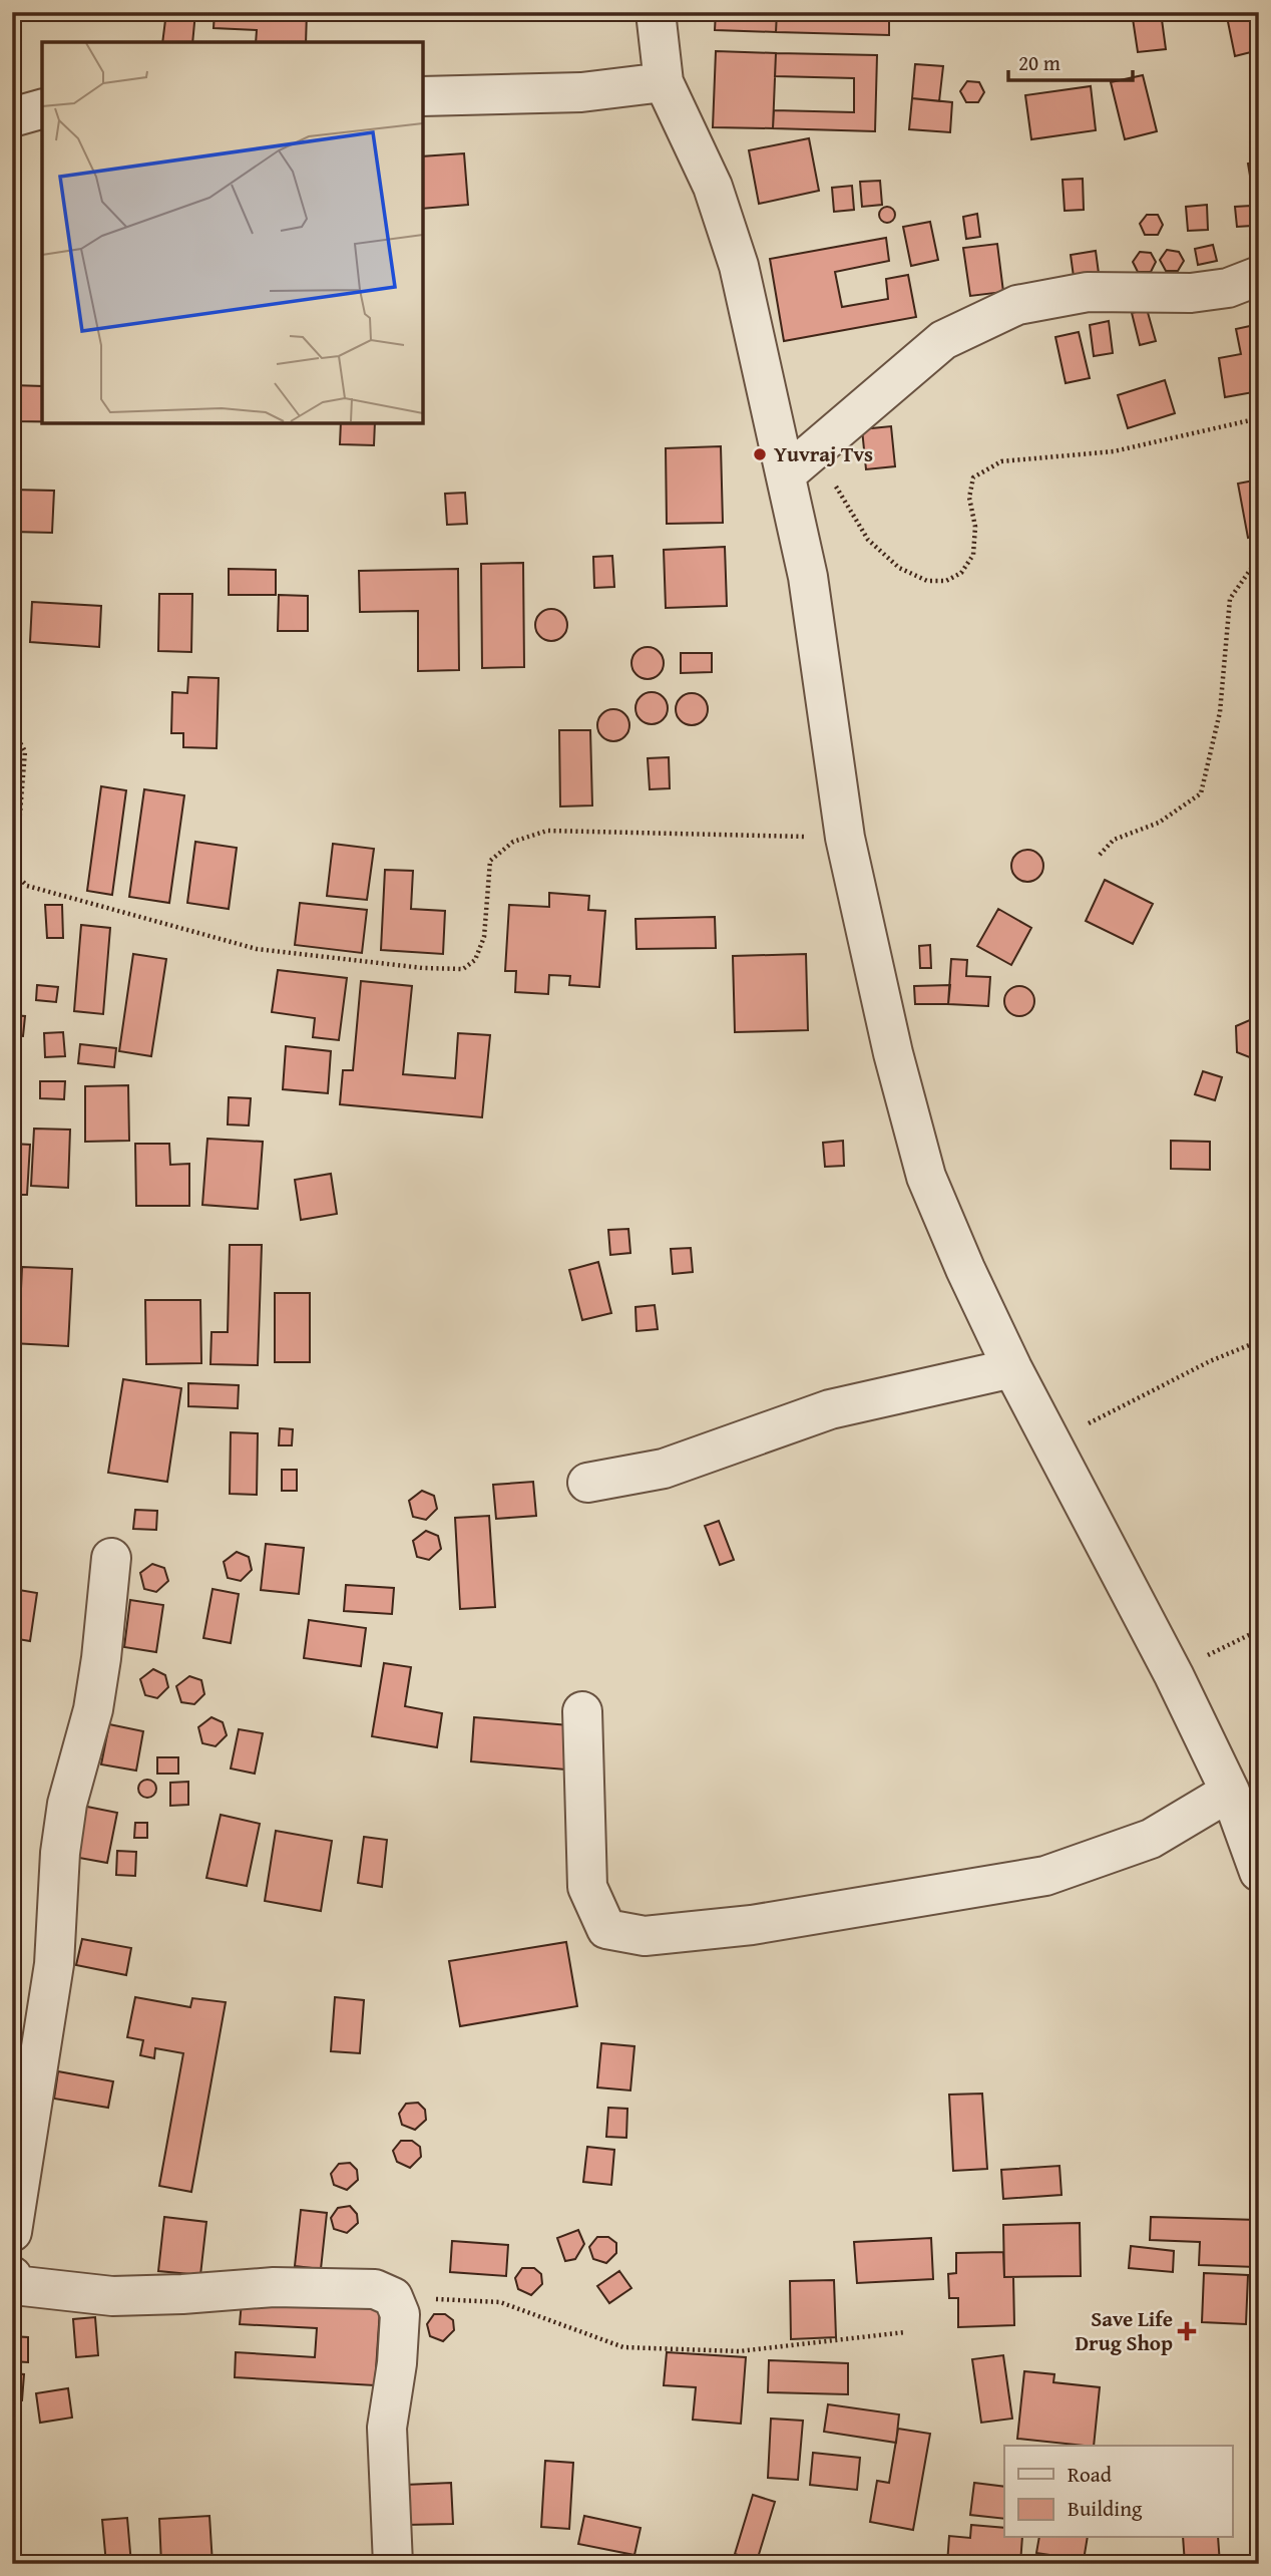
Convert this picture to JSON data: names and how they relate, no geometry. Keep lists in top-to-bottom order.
{
  "places": {
    "other": ["Yuvraj Tvs"],
    "health": ["Save Life Drug Shop"]
  },
  "legend": ["Road", "Building"],
  "scale_bar": "20 m"
}
